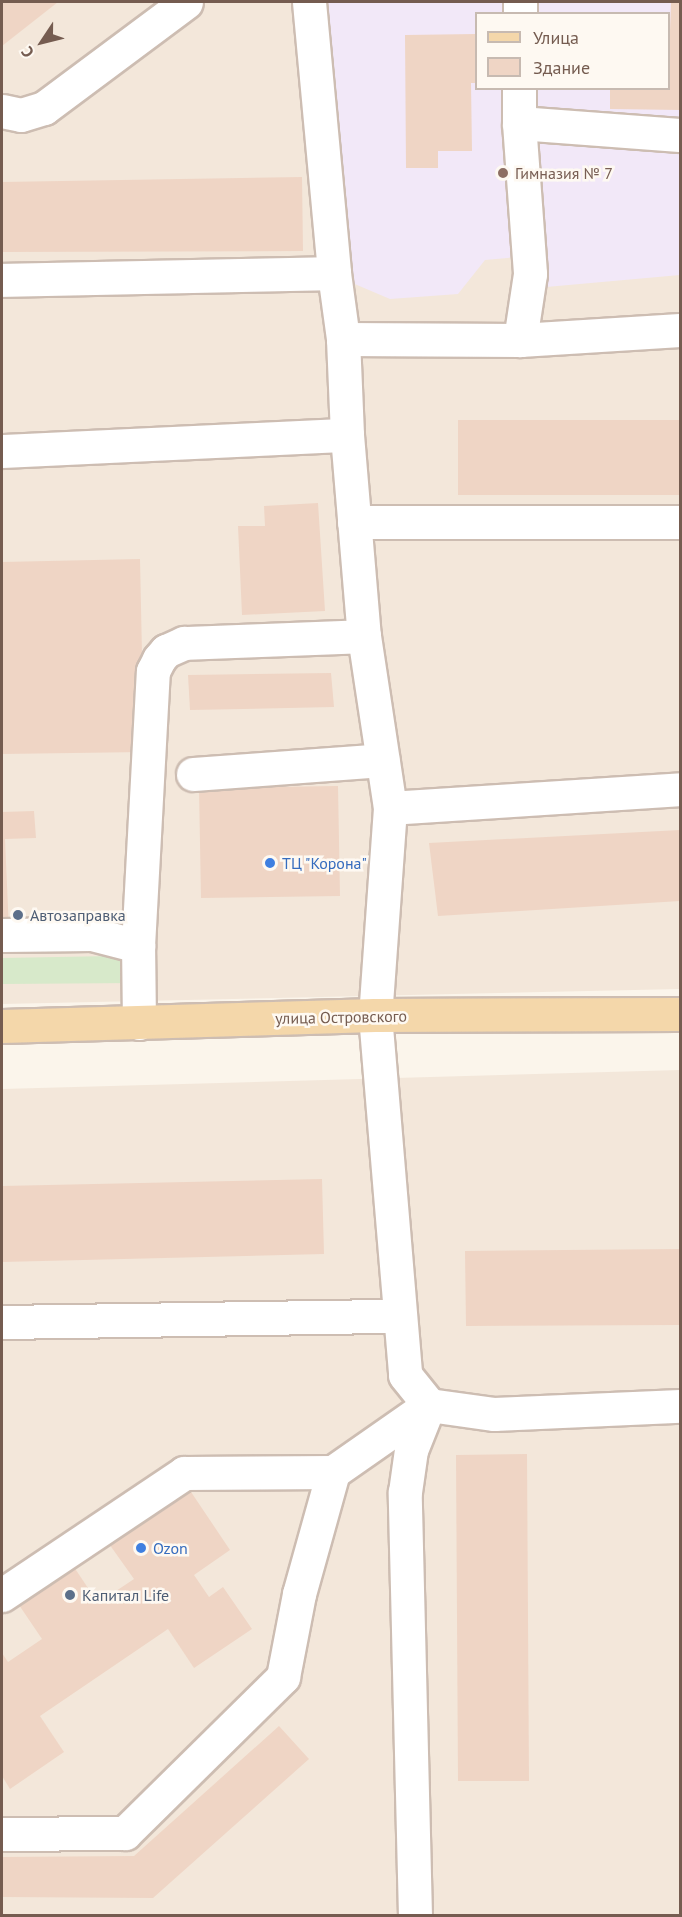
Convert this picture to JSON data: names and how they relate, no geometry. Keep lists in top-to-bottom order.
{
  "streets": {
    "main road": ["улица Островского"]
  },
  "places": [
    "Гимназия № 7",
    "ТЦ \"Корона\"",
    "Автозаправка",
    "Ozon",
    "Капитал Life"
  ],
  "legend": ["Улица", "Здание"],
  "north": "bottom left"
}
